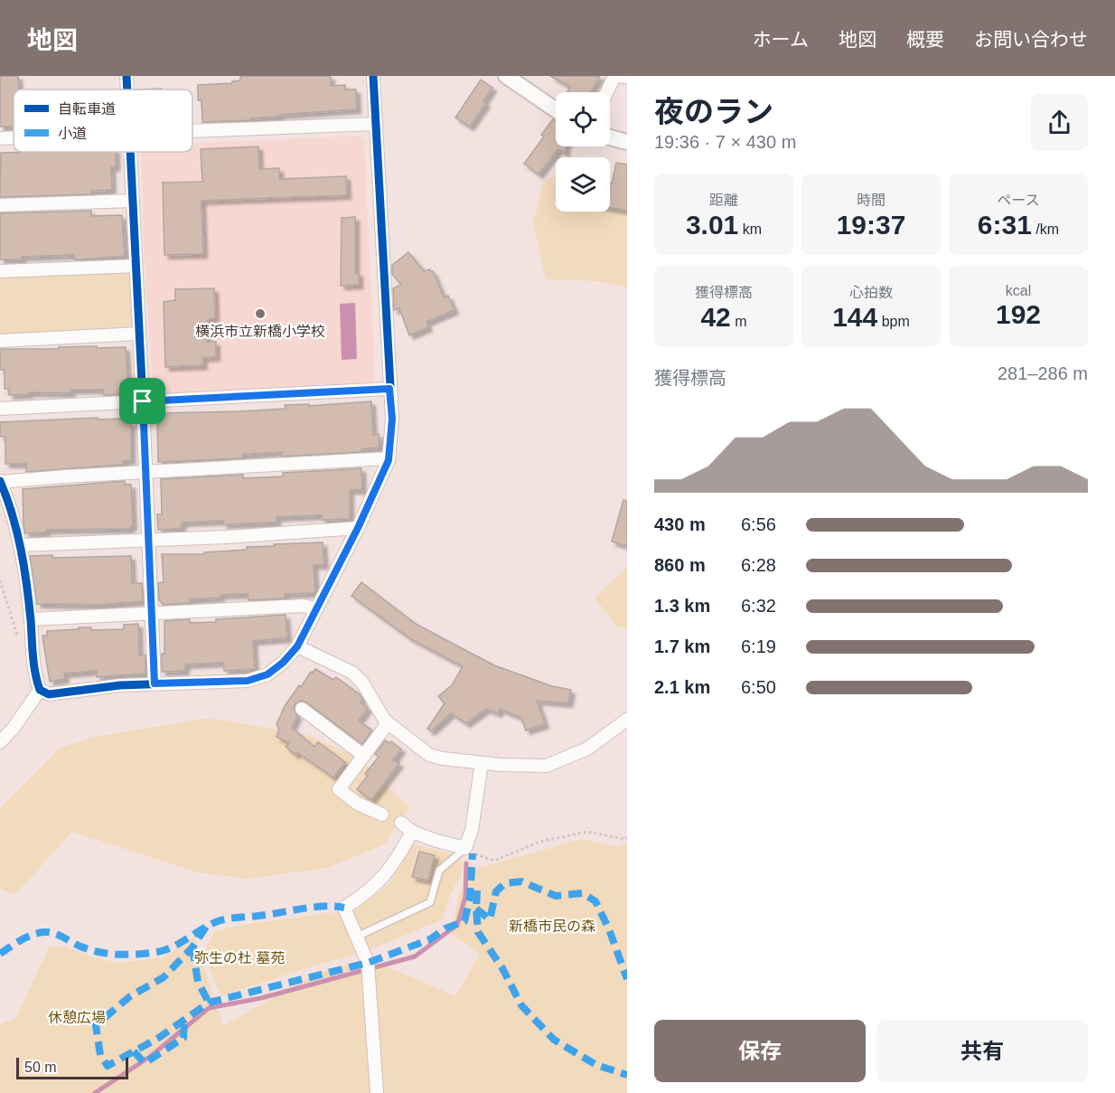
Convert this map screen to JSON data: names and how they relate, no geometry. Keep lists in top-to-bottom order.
{
  "parks": ["新橋市民の森", "弥生の杜 墓苑", "休憩広場"],
  "places": ["横浜市立新橋小学校"],
  "legend": ["自転車道", "小道"],
  "scale_bar": "50 m",
  "page": {
    "header": "地図",
    "nav": [
      "ホーム",
      "地図",
      "概要",
      "お問い合わせ"
    ],
    "heading": ["夜のラン", "19:36 · 7 × 430 m"],
    "stats": [
      ["距離", "3.01 km"],
      ["時間", "19:37"],
      ["ペース", "6:31 /km"],
      ["獲得標高", "42 m"],
      ["心拍数", "144 bpm"],
      ["kcal", "192"]
    ],
    "chart": ["獲得標高", "281–286 m"],
    "list": [
      {
        "name": "430 m",
        "note": "6:56"
      },
      {
        "name": "860 m",
        "note": "6:28"
      },
      {
        "name": "1.3 km",
        "note": "6:32"
      },
      {
        "name": "1.7 km",
        "note": "6:19"
      },
      {
        "name": "2.1 km",
        "note": "6:50"
      }
    ],
    "buttons": ["保存", "共有"],
    "scale": "50 m"
  }
}
